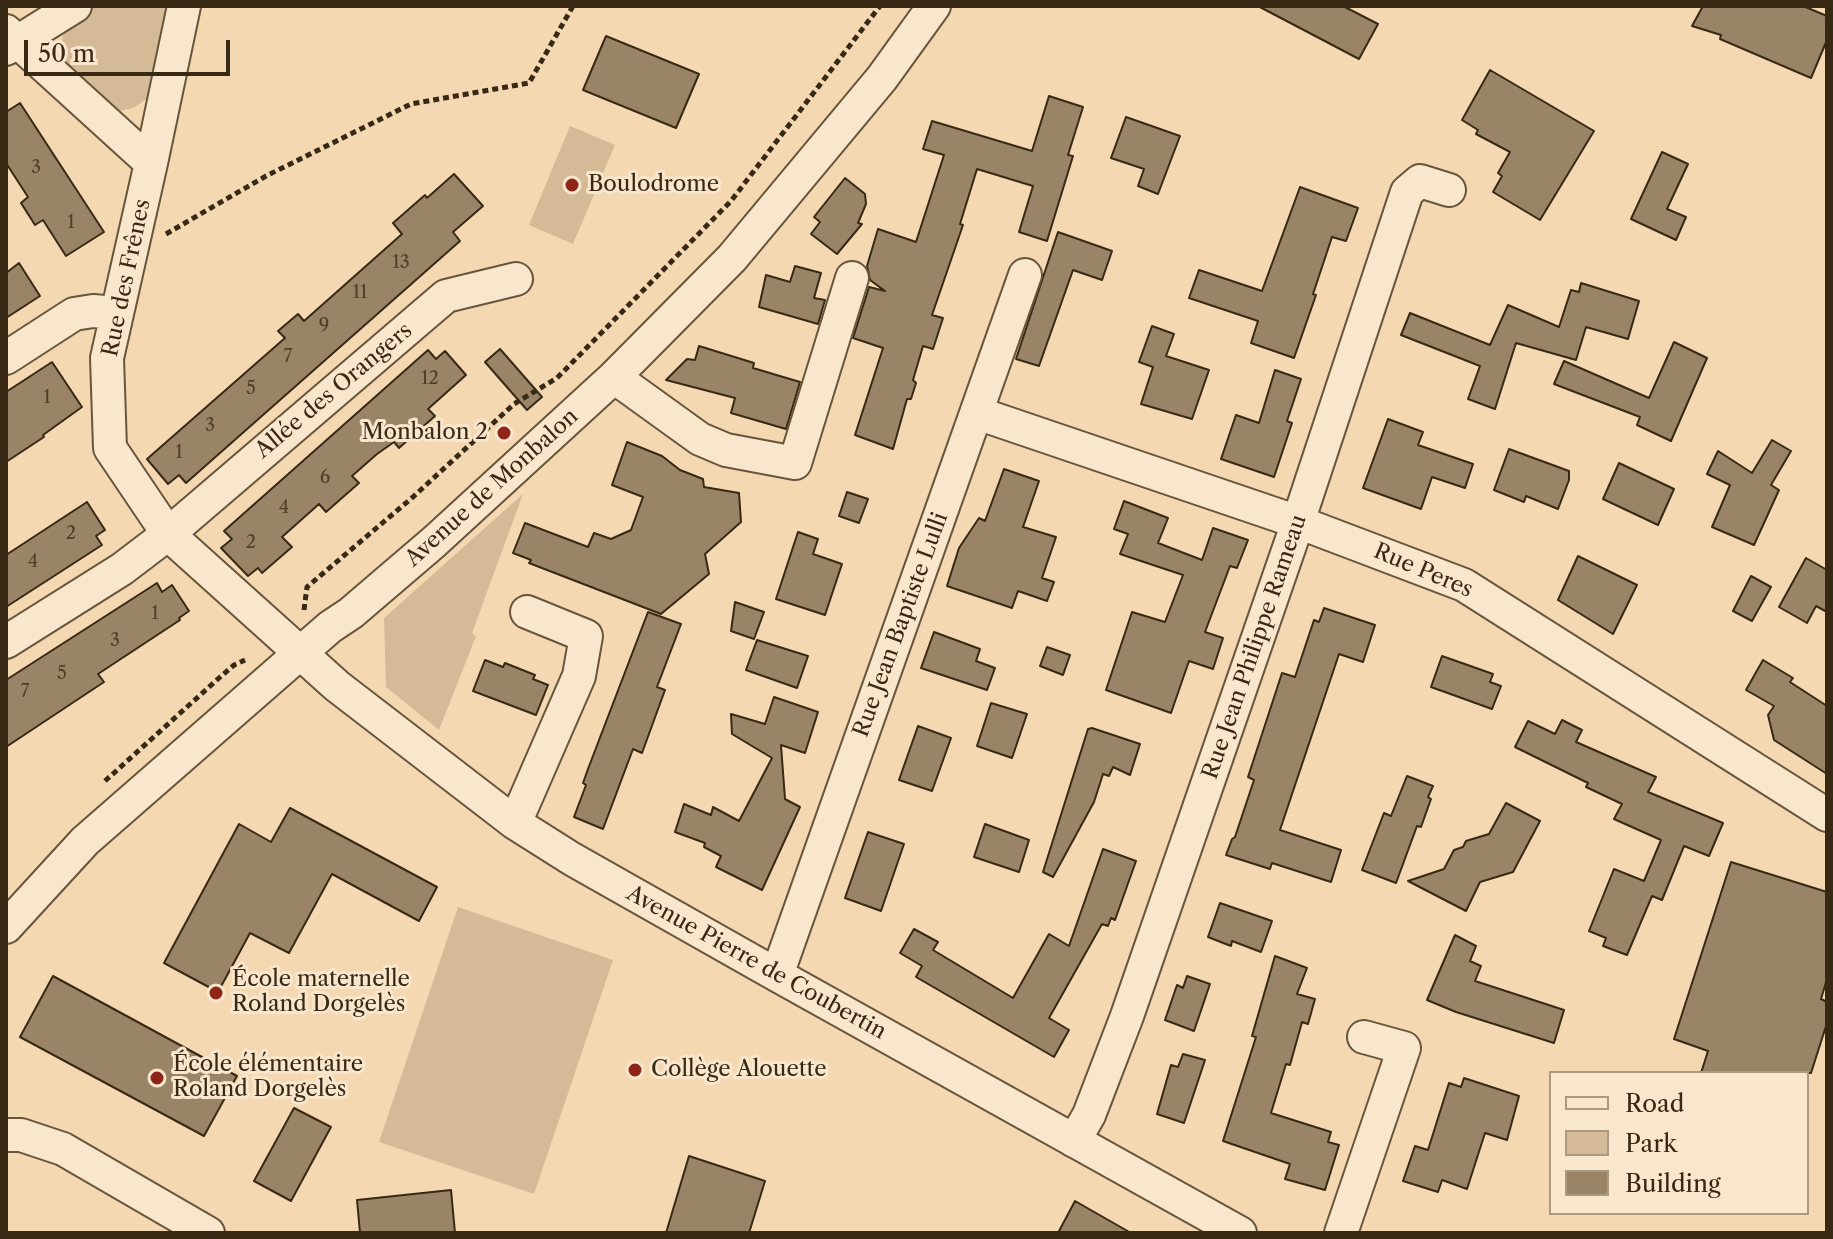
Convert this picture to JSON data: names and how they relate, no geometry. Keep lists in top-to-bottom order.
{
  "streets": {
    "street": [
      "Rue des Frênes",
      "Allée des Orangers",
      "Avenue de Monbalon",
      "Rue Peres",
      "Rue Jean Baptiste Lulli",
      "Rue Jean Philippe Rameau",
      "Avenue Pierre de Coubertin"
    ]
  },
  "crossings": [
    ["Rue des Frênes", "Allée des Orangers"],
    ["Rue des Frênes", "Avenue de Monbalon"],
    ["Rue des Frênes", "Avenue Pierre de Coubertin"],
    ["Avenue de Monbalon", "Avenue Pierre de Coubertin"],
    ["Rue Peres", "Rue Jean Baptiste Lulli"],
    ["Rue Peres", "Rue Jean Philippe Rameau"],
    ["Rue Jean Baptiste Lulli", "Avenue Pierre de Coubertin"],
    ["Rue Jean Philippe Rameau", "Avenue Pierre de Coubertin"]
  ],
  "places": [
    "Boulodrome",
    "Monbalon 2",
    "École maternelle Roland Dorgelès",
    "Collège Alouette",
    "École élémentaire Roland Dorgelès"
  ],
  "house_numbers": [
    "3",
    "1",
    "13",
    "11",
    "9",
    "7",
    "12",
    "5",
    "1",
    "3",
    "1",
    "6",
    "4",
    "2",
    "2",
    "4",
    "1",
    "3",
    "5",
    "7"
  ],
  "legend": ["Road", "Park", "Building"],
  "scale_bar": "50 m"
}
